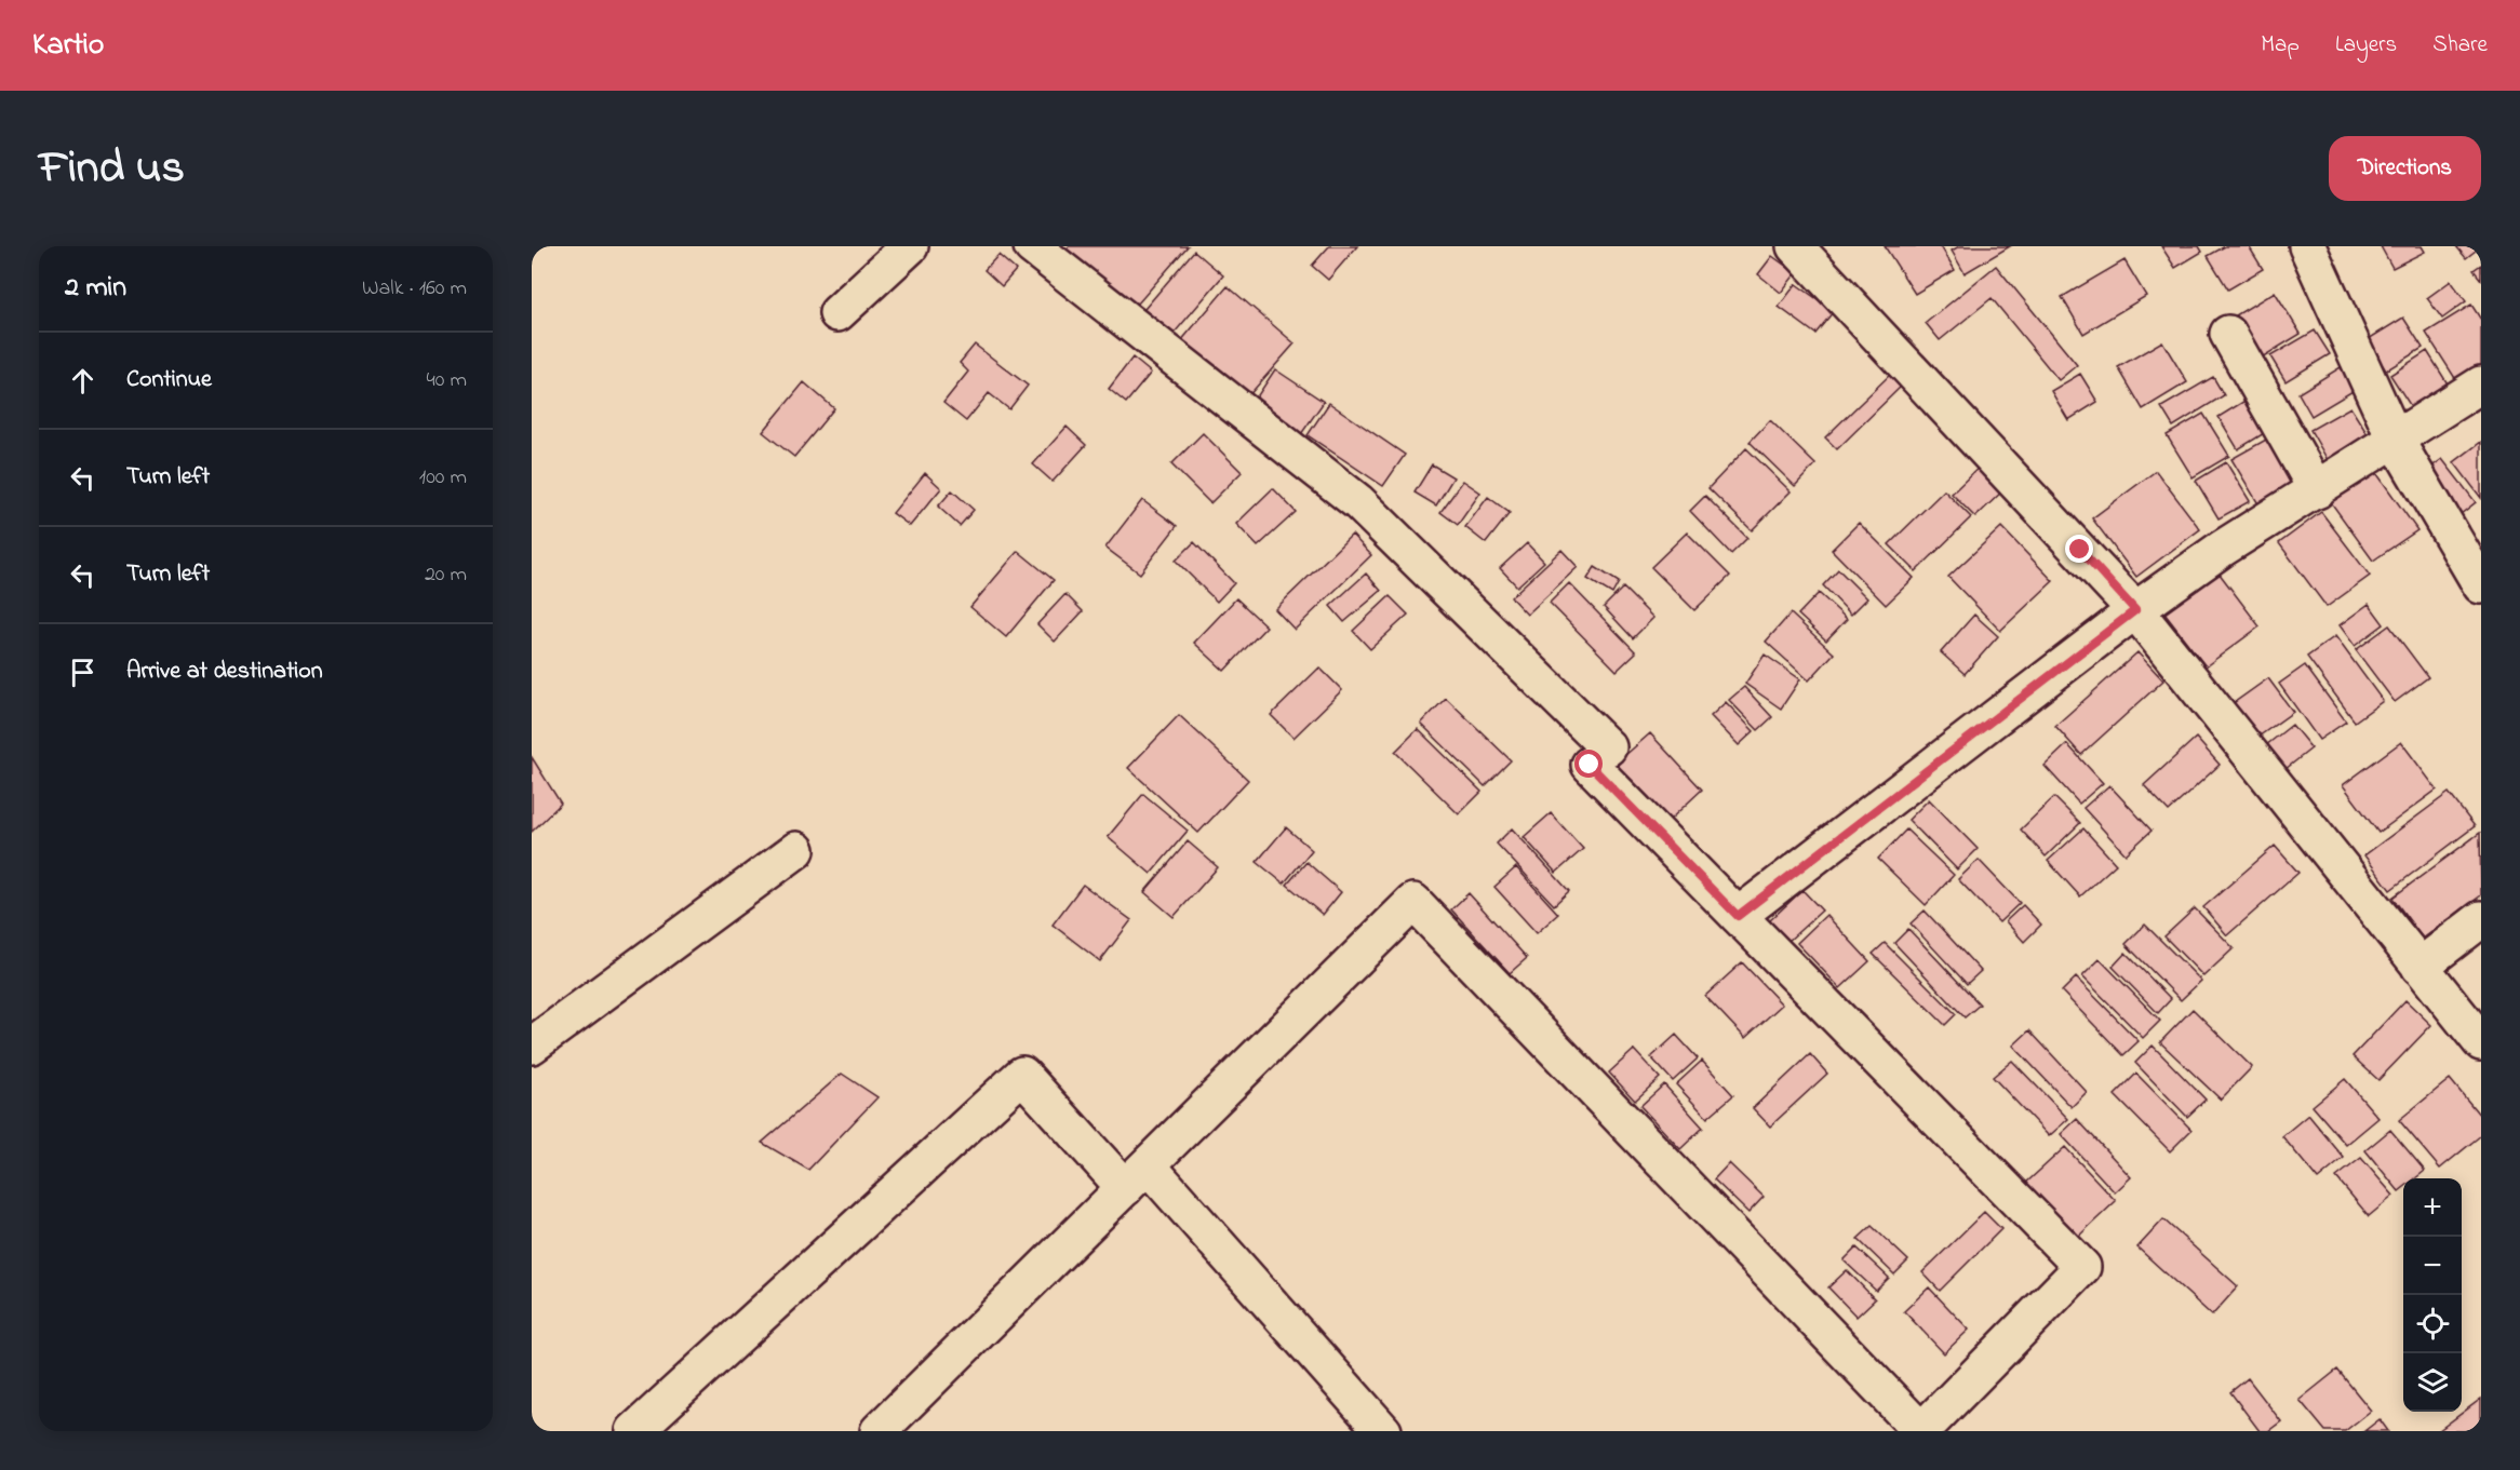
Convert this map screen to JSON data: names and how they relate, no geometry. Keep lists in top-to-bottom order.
{
  "page": {
    "header": "Kartio",
    "nav": ["Map", "Layers", "Share"],
    "title": "Find us",
    "buttons": "Directions",
    "heading": ["2 min", "Walk · 160 m"],
    "list": [
      ["Continue", "40 m"],
      ["Turn left", "100 m"],
      ["Turn left", "20 m"],
      "Arrive at destination"
    ],
    "map_buttons": ["+", "−"]
  }
}
